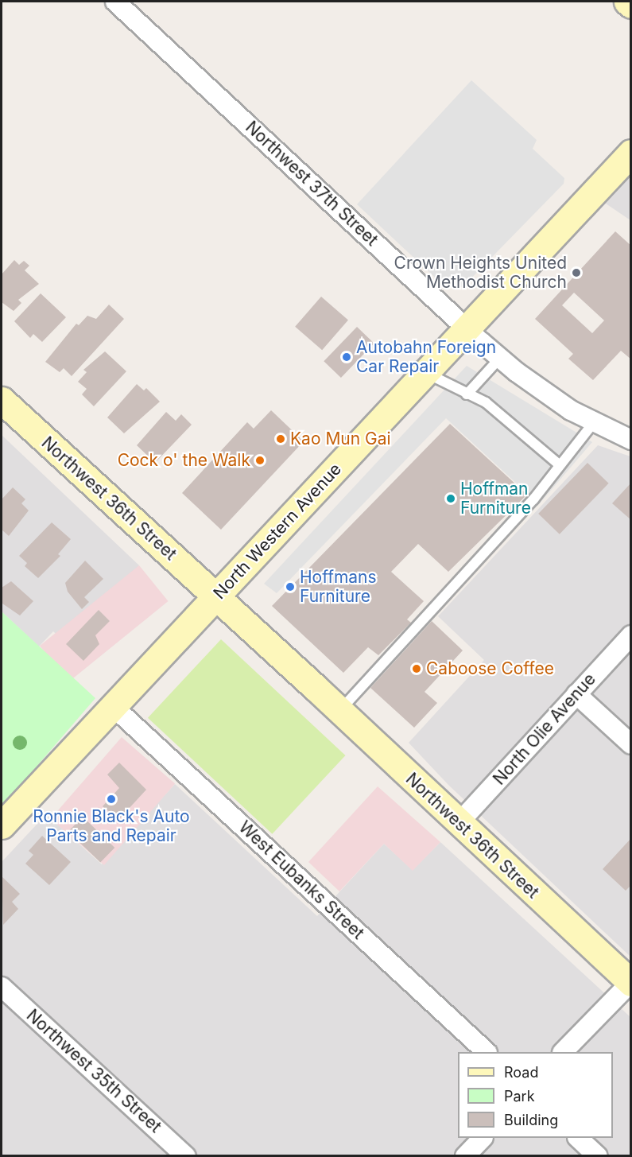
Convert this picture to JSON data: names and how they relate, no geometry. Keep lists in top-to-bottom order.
{
  "streets": {
    "street": [
      "Northwest 37th Street",
      "Northwest 36th Street",
      "North Western Avenue",
      "North Olie Avenue",
      "West Eubanks Street",
      "Northwest 35th Street"
    ]
  },
  "crossings": [
    ["Northwest 37th Street", "North Western Avenue"],
    ["Northwest 36th Street", "North Western Avenue"],
    ["Northwest 36th Street", "North Olie Avenue"],
    ["North Western Avenue", "West Eubanks Street"]
  ],
  "places": [
    "Crown Heights United Methodist Church",
    "Autobahn Foreign Car Repair",
    "Kao Mun Gai",
    "Cock o' the Walk",
    "Hoffman Furniture",
    "Hoffmans Furniture",
    "Caboose Coffee",
    "Ronnie Black's Auto Parts and Repair"
  ],
  "legend": ["Road", "Park", "Building"]
}
